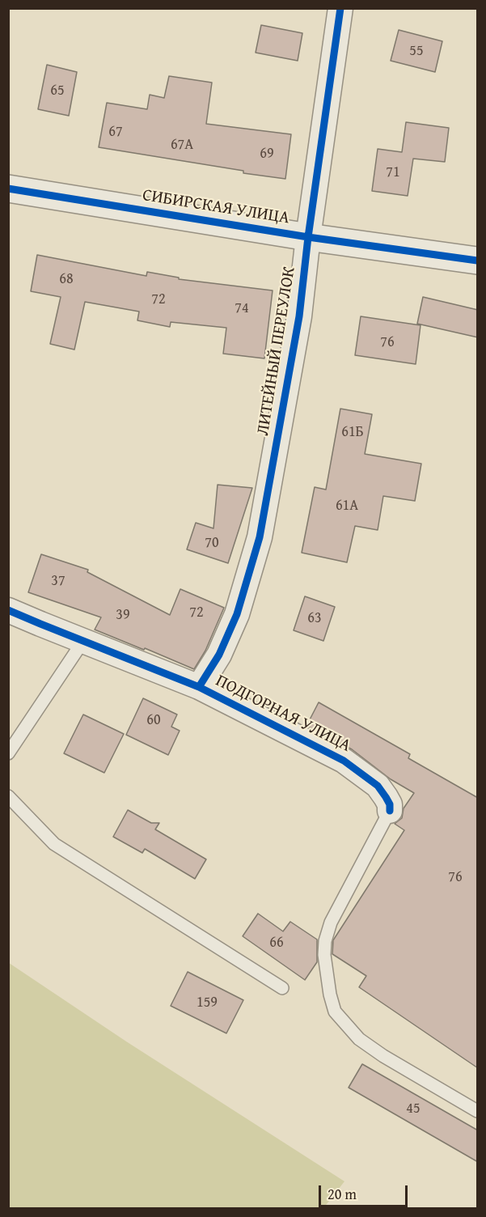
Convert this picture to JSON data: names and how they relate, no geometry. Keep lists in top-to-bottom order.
{
  "streets": {
    "street": ["СИБИРСКАЯ УЛИЦА", "ЛИТЕЙНЫЙ ПЕРЕУЛОК", "ПОДГОРНАЯ УЛИЦА"]
  },
  "crossings": [
    ["СИБИРСКАЯ УЛИЦА", "ЛИТЕЙНЫЙ ПЕРЕУЛОК"],
    ["ЛИТЕЙНЫЙ ПЕРЕУЛОК", "ПОДГОРНАЯ УЛИЦА"]
  ],
  "house_numbers": [
    "55",
    "65",
    "67",
    "67А",
    "69",
    "71",
    "68",
    "72",
    "74",
    "76",
    "61Б",
    "61А",
    "70",
    "37",
    "72",
    "39",
    "63",
    "60",
    "76",
    "66",
    "159",
    "45"
  ],
  "scale_bar": "20 m"
}
